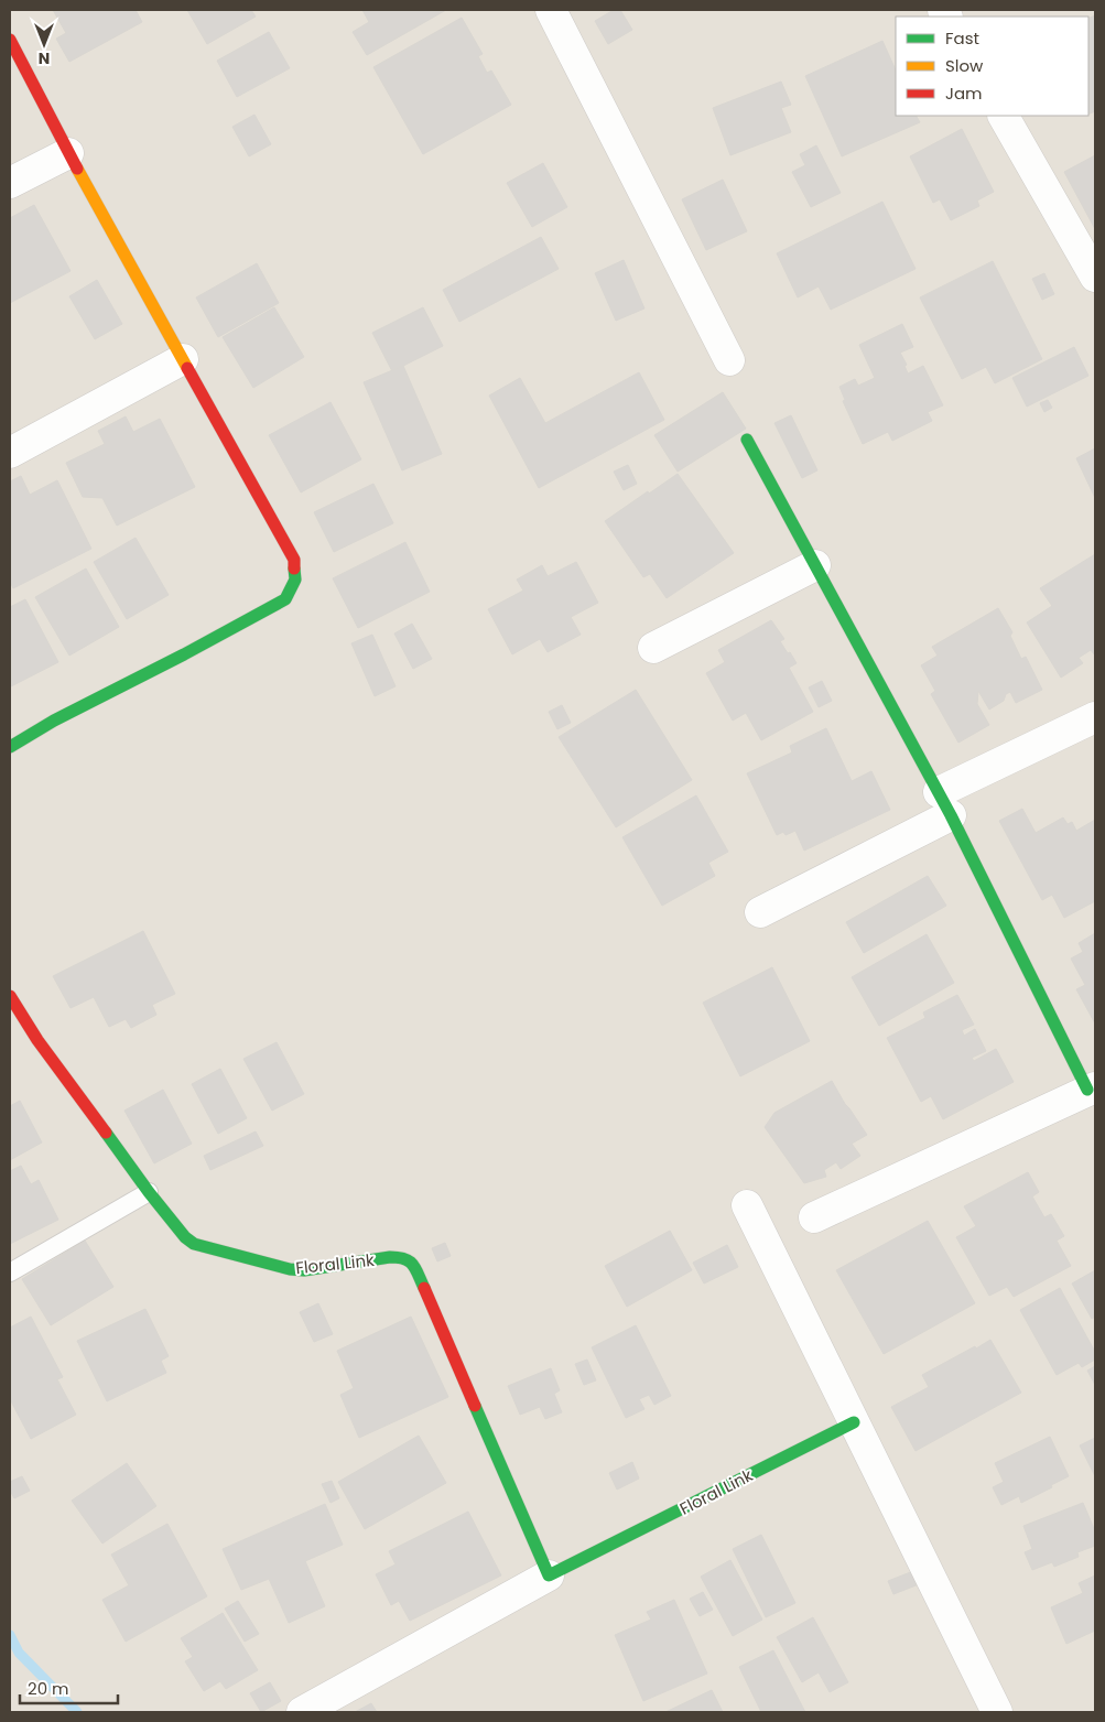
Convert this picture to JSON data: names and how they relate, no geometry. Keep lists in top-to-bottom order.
{
  "streets": {
    "street": ["Floral Link"]
  },
  "legend": ["Fast", "Slow", "Jam"],
  "scale_bar": "20 m",
  "north": "bottom"
}
